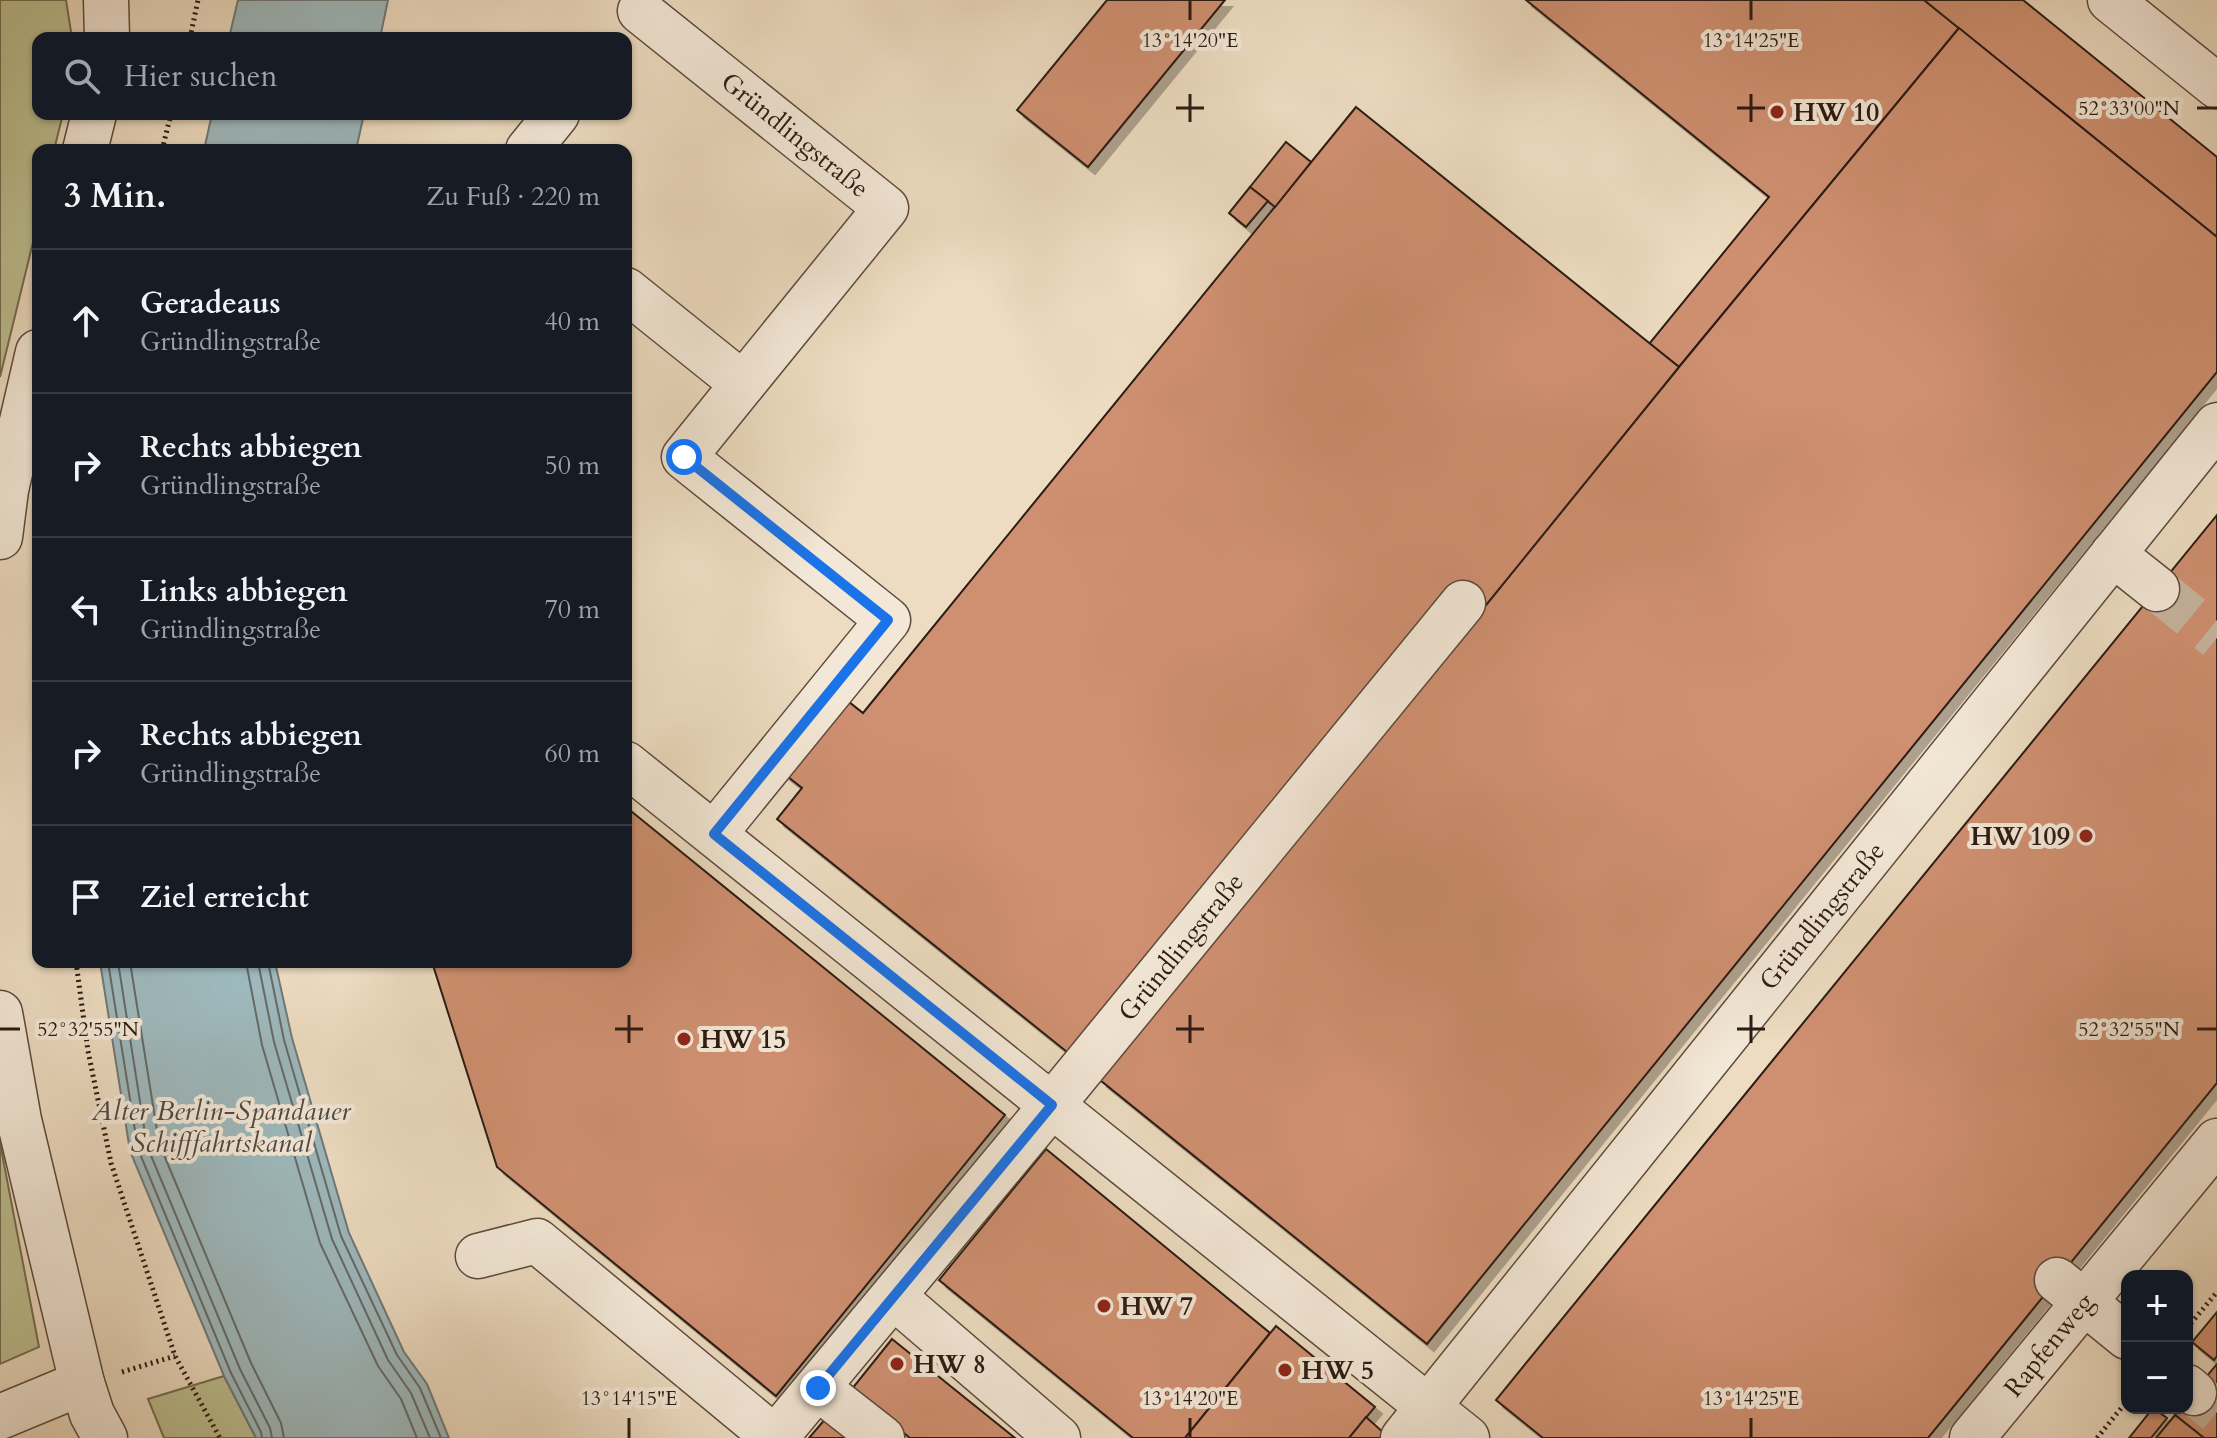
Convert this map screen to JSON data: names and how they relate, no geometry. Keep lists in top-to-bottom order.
{
  "streets": {
    "street": ["Gründlingstraße", "Rapfenweg"]
  },
  "water": ["Alter Berlin-Spandauer Schifffahrtskanal"],
  "places": [
    "HW 10",
    "HW 109",
    "HW 15",
    "HW 7",
    "HW 8",
    "HW 5"
  ],
  "page": {
    "search": "Hier suchen",
    "heading": ["3 Min.", "Zu Fuß · 220 m"],
    "list": [
      ["Geradeaus", "Gründlingstraße", "40 m"],
      ["Rechts abbiegen", "Gründlingstraße", "50 m"],
      ["Links abbiegen", "Gründlingstraße", "70 m"],
      ["Rechts abbiegen", "Gründlingstraße", "60 m"],
      "Ziel erreicht"
    ],
    "map_buttons": ["+", "−"]
  },
  "coordinates": [
    "13°14'20\"E",
    "13°14'25\"E",
    "52°33'00\"N",
    "52°32'55\"N",
    "13°14'15\"E"
  ]
}
